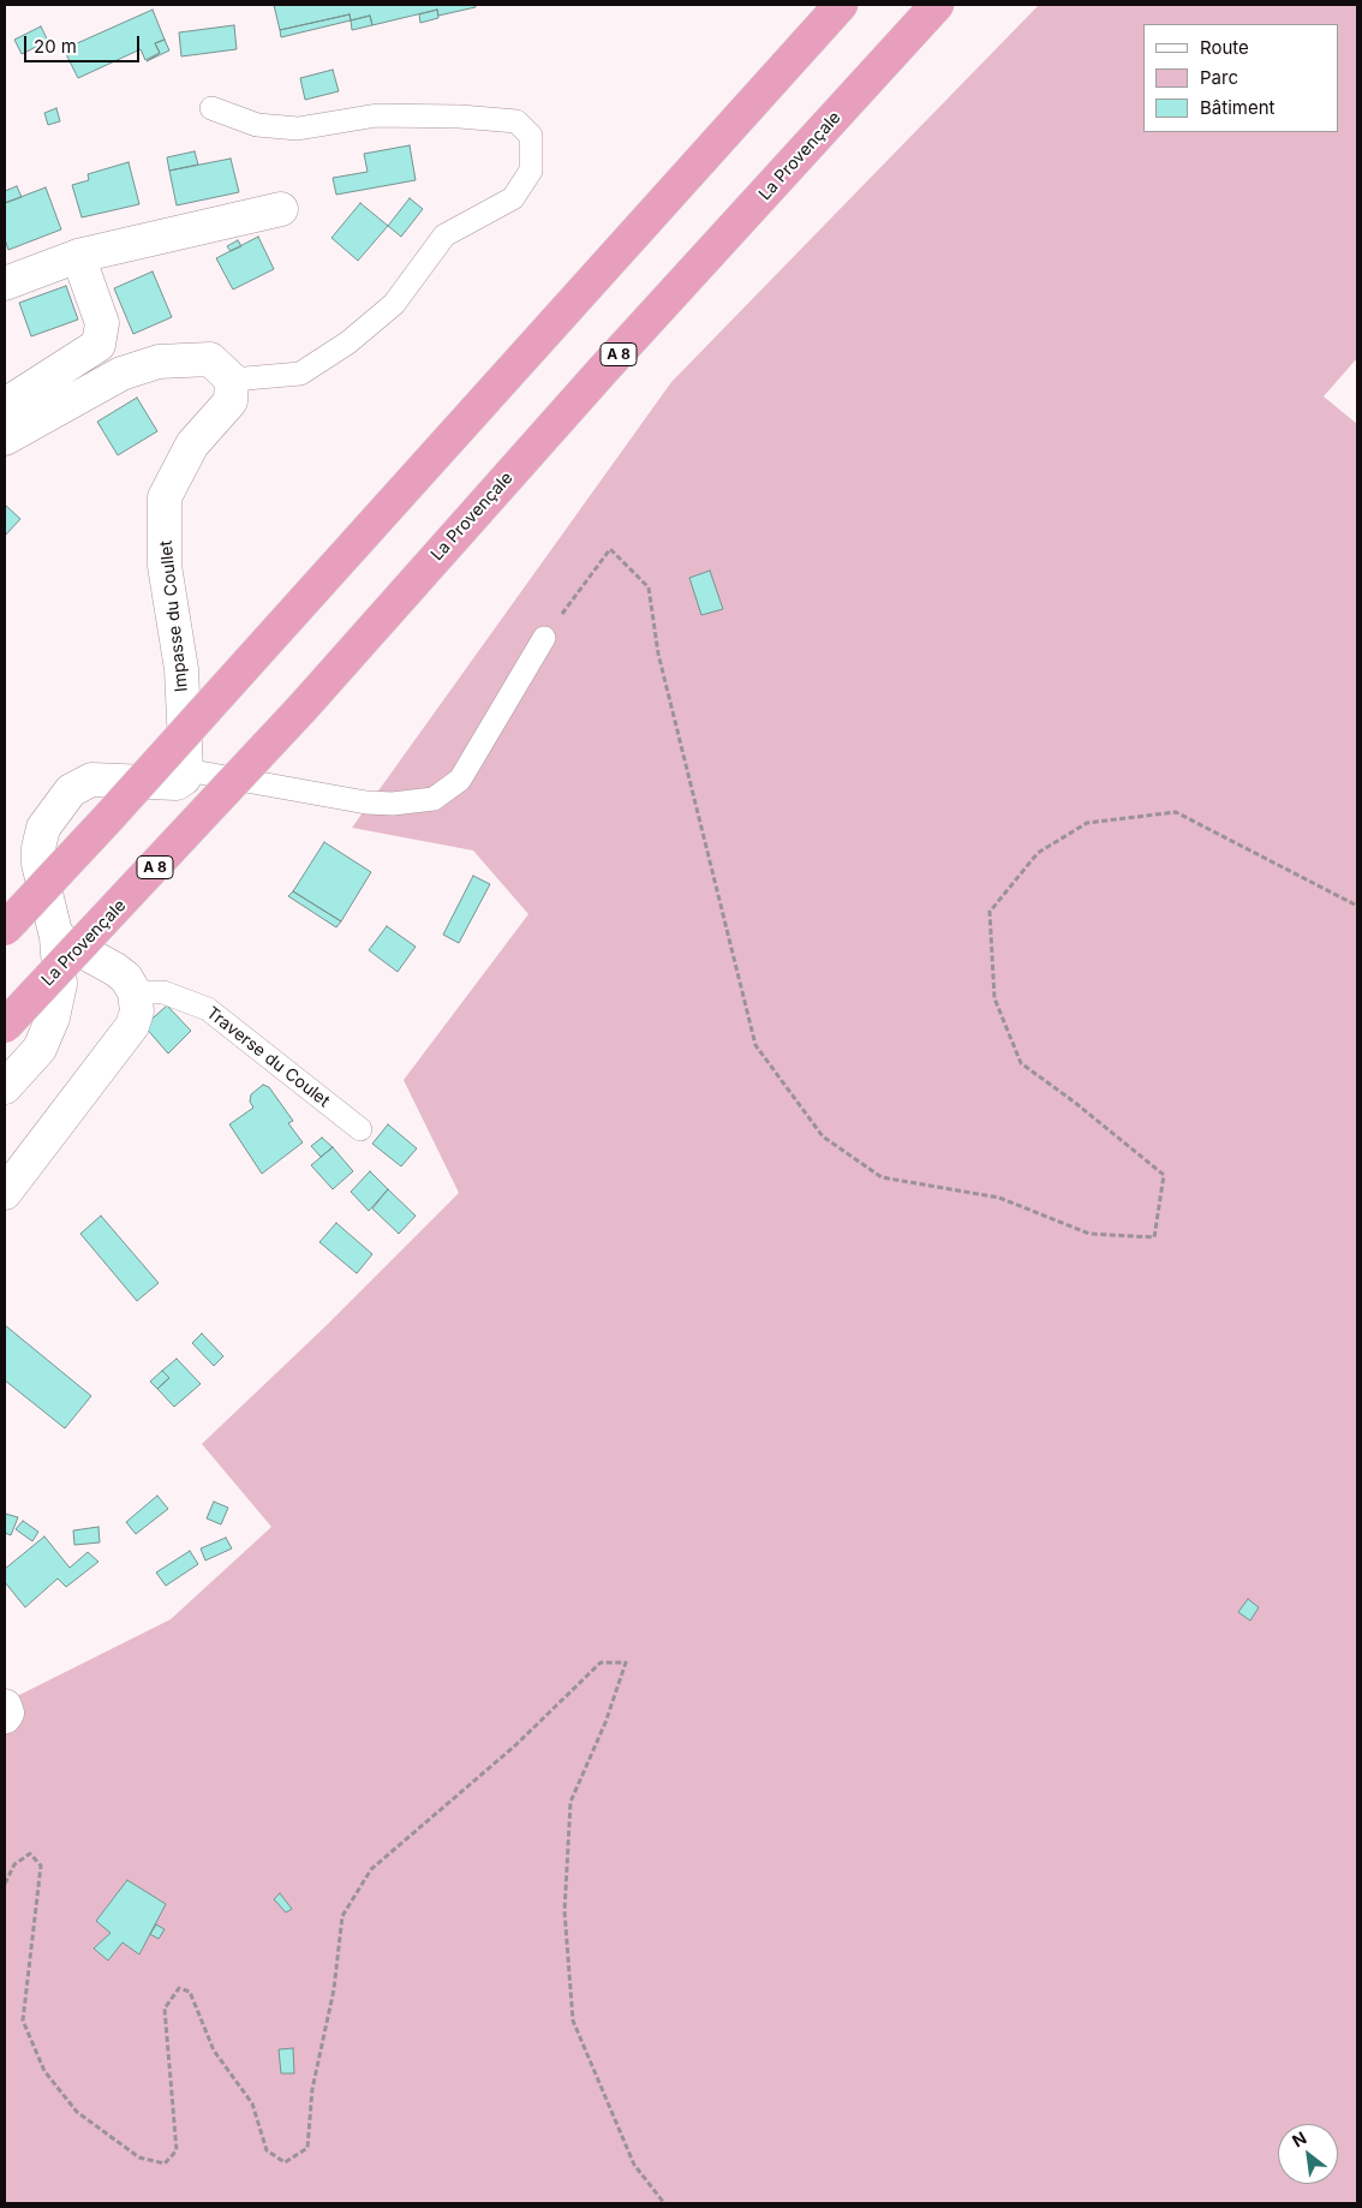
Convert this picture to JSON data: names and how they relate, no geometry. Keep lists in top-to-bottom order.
{
  "streets": {
    "highway": ["La Provençale", "A 8"],
    "street": ["Impasse du Coullet"],
    "lane": ["Traverse du Coulet"]
  },
  "legend": ["Route", "Parc", "Bâtiment"],
  "scale_bar": "20 m",
  "north": "top left"
}
